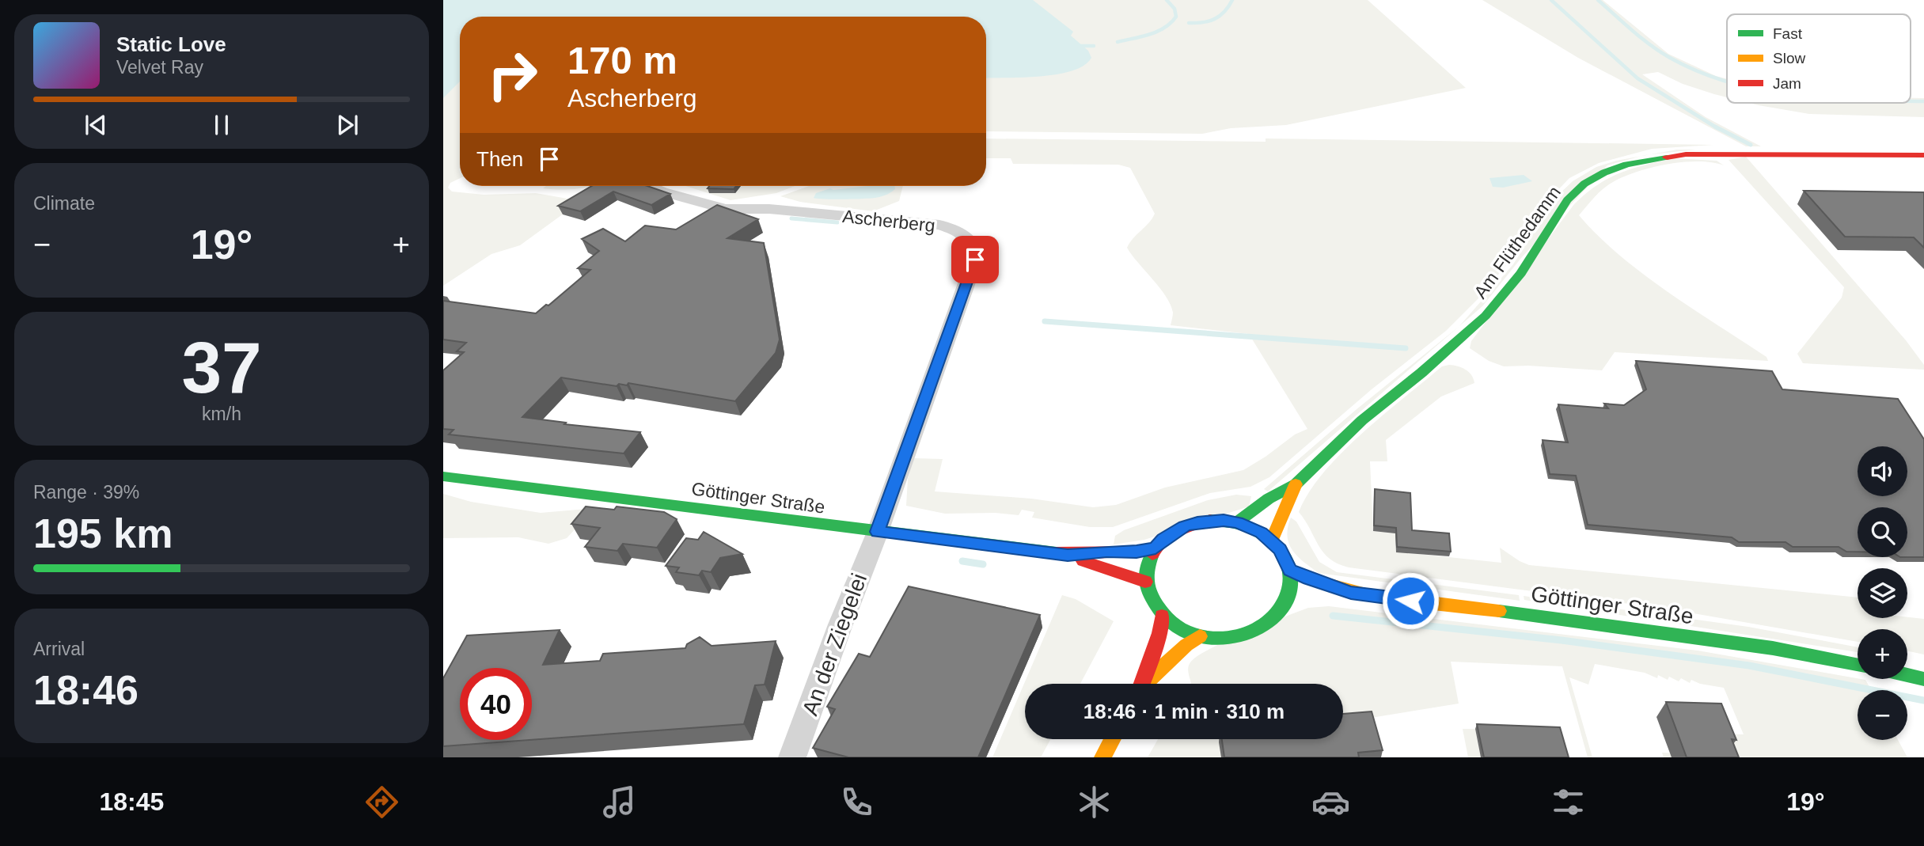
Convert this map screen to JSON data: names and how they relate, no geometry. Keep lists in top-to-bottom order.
{
  "streets": {
    "main road": ["Am Flüthedamm", "Göttinger Straße"],
    "street": ["Ascherberg", "An der Ziegelei"]
  },
  "crossings": [
    ["Ascherberg", "Göttinger Straße"],
    ["Ascherberg", "An der Ziegelei"],
    ["Am Flüthedamm", "Göttinger Straße"],
    ["Göttinger Straße", "An der Ziegelei"]
  ],
  "legend": ["Fast", "Slow", "Jam"],
  "page": {
    "turn": ["170 m", "Ascherberg"],
    "song": ["Static Love", "Velvet Ray"],
    "then": "Then",
    "tile": [
      "Climate",
      ["37", "km/h"],
      ["Range · 39%", "195 km"],
      ["Arrival", "18:46"]
    ],
    "heat": ["−", "19°", "+"],
    "map_buttons": ["+", "−"],
    "limit": "40",
    "trip": "18:46 · 1 min · 310 m",
    "tabs": ["18:45", "19°"]
  }
}
